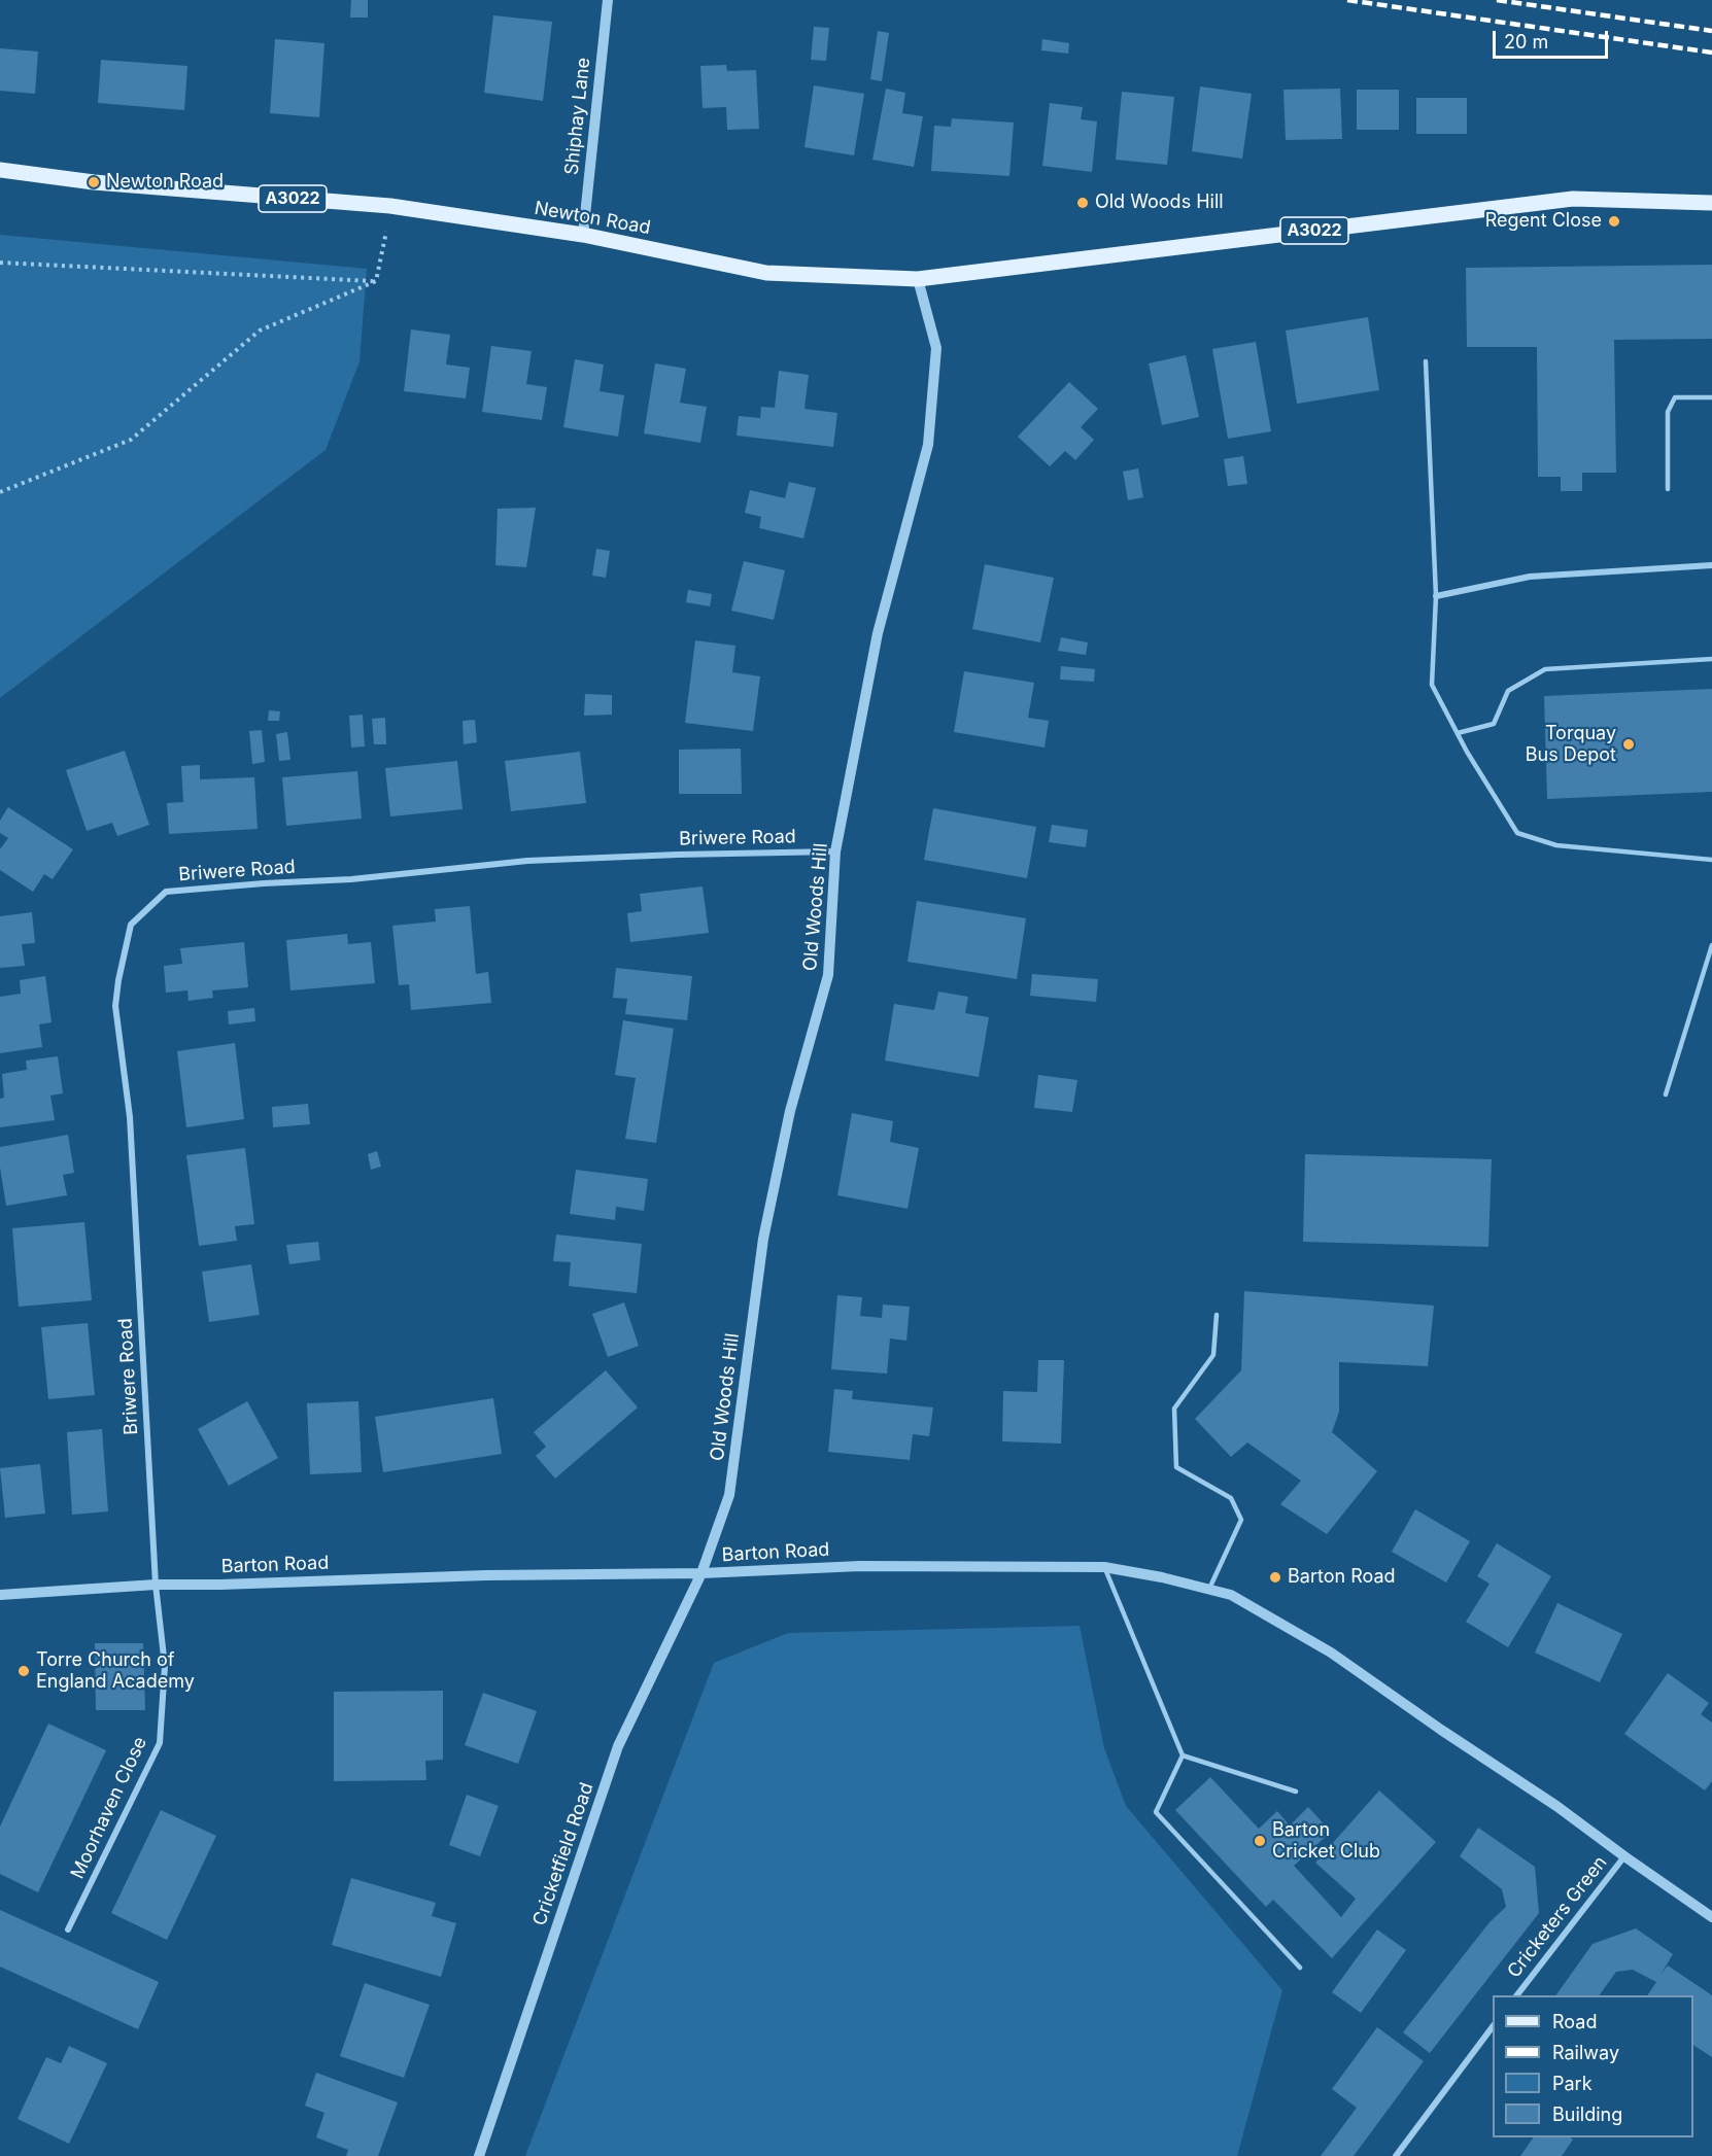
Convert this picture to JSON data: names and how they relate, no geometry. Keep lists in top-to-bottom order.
{
  "streets": {
    "main road": ["A3022", "Newton Road"],
    "street": [
      "Shiphay Lane",
      "Briwere Road",
      "Old Woods Hill",
      "Barton Road",
      "Moorhaven Close",
      "Cricketfield Road",
      "Cricketers Green"
    ]
  },
  "crossings": [
    ["Shiphay Lane", "Newton Road"],
    ["A3022", "Newton Road"],
    ["A3022", "Old Woods Hill"],
    ["Newton Road", "Old Woods Hill"],
    ["Briwere Road", "Old Woods Hill"],
    ["Briwere Road", "Barton Road"],
    ["Briwere Road", "Moorhaven Close"],
    ["Old Woods Hill", "Barton Road"],
    ["Old Woods Hill", "Cricketfield Road"],
    ["Barton Road", "Moorhaven Close"],
    ["Barton Road", "Cricketfield Road"],
    ["Barton Road", "Cricketers Green"]
  ],
  "places": [
    "Newton Road",
    "Old Woods Hill",
    "Regent Close",
    "Torquay Bus Depot",
    "Barton Road",
    "Torre Church of England Academy",
    "Barton Cricket Club"
  ],
  "legend": [
    "Road",
    "Railway",
    "Park",
    "Building"
  ],
  "scale_bar": "20 m"
}
